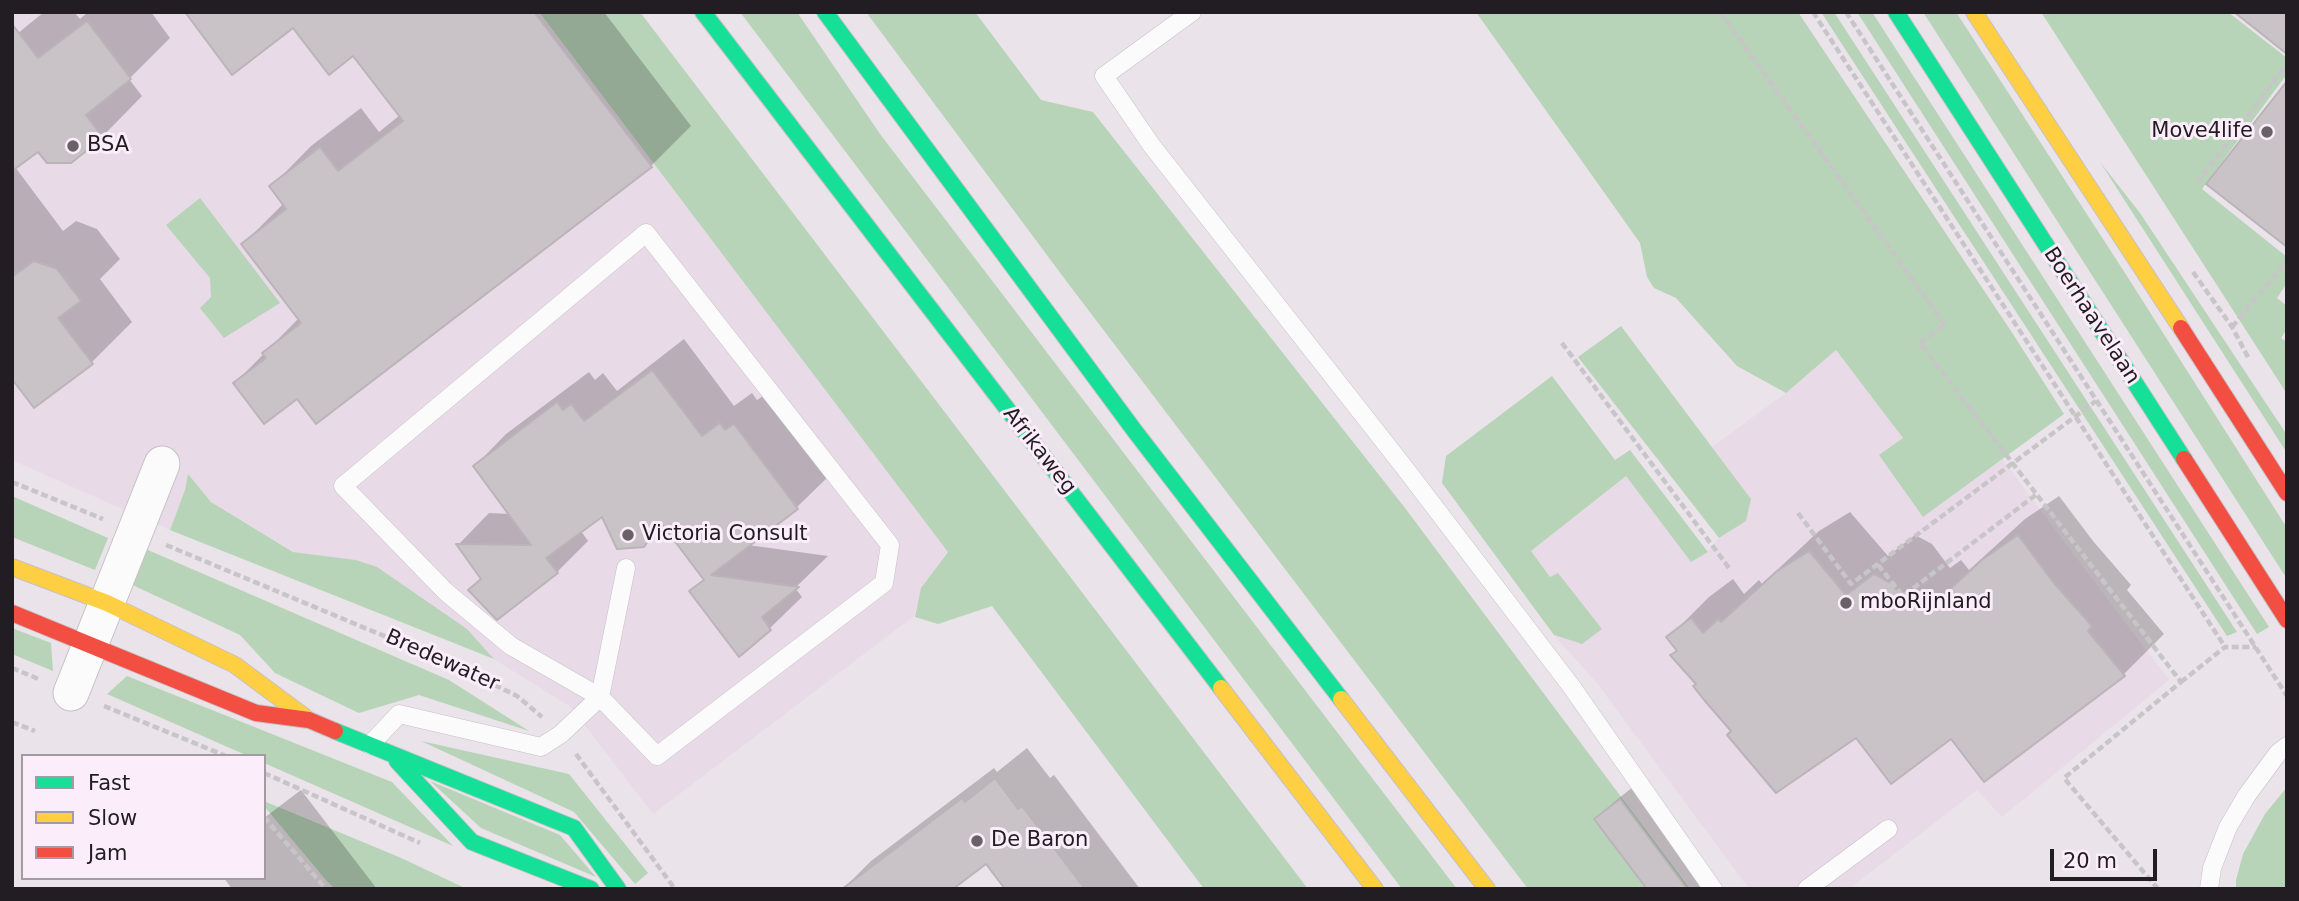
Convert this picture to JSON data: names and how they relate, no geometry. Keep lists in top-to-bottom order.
{
  "streets": {
    "street": ["Boerhaavelaan", "Afrikaweg"],
    "path": ["Bredewater"]
  },
  "places": [
    "Move4life",
    "BSA",
    "Victoria Consult",
    "mboRijnland",
    "De Baron"
  ],
  "legend": ["Fast", "Slow", "Jam"],
  "scale_bar": "20 m"
}
